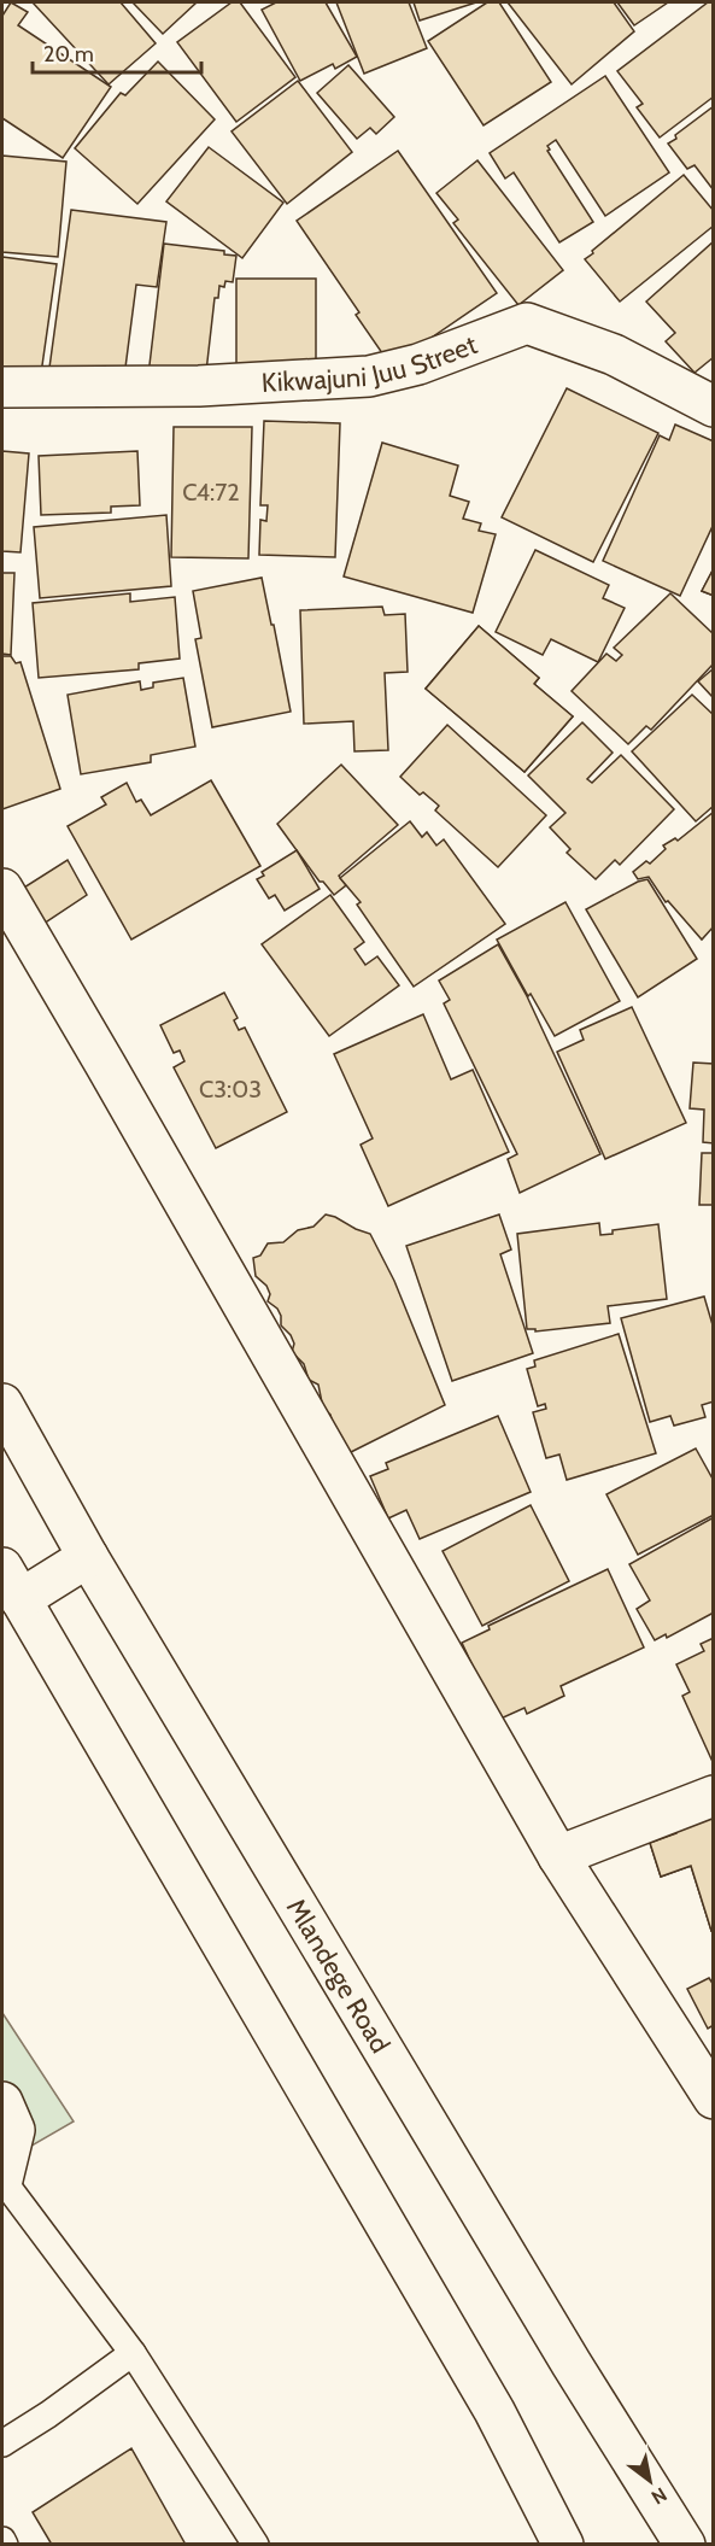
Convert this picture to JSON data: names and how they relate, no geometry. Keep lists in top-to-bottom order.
{
  "streets": {
    "main road": ["Kikwajuni Juu Street", "Mlandege Road"]
  },
  "house_numbers": ["C4:72", "C3:03"],
  "scale_bar": "20 m",
  "north": "bottom right"
}
